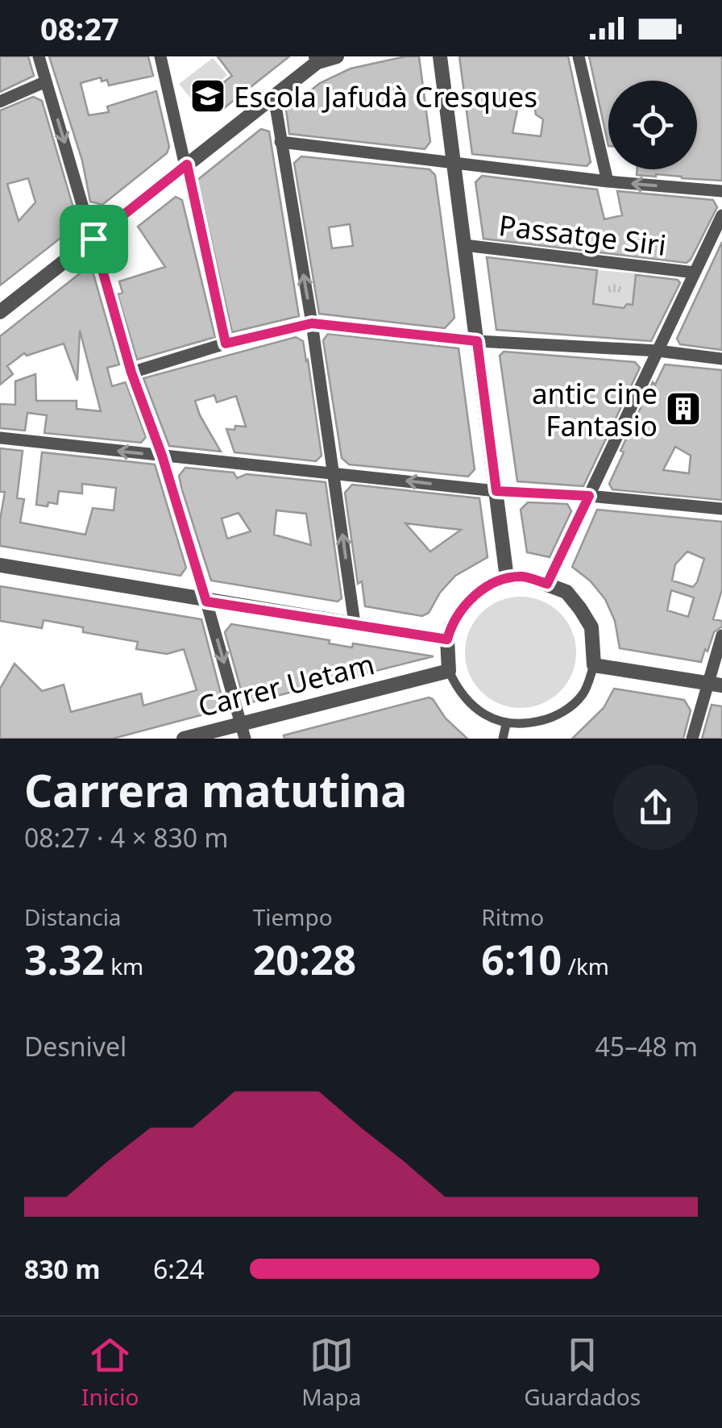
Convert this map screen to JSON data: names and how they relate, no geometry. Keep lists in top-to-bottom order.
{
  "streets": {
    "street": ["Passatge Siri", "Carrer Uetam"]
  },
  "places": {
    "school or university": ["Escola Jafudà Cresques"],
    "building": ["antic cine Fantasio"]
  },
  "page": {
    "status": "08:27",
    "heading": ["Carrera matutina", "08:27 · 4 × 830 m"],
    "stats": [
      ["Distancia", "3.32 km"],
      ["Tiempo", "20:28"],
      ["Ritmo", "6:10 /km"]
    ],
    "chart": ["Desnivel", "45–48 m"],
    "list": [
      {
        "name": "830 m",
        "note": "6:24"
      }
    ],
    "tabs": ["Inicio", "Mapa", "Guardados"]
  }
}
